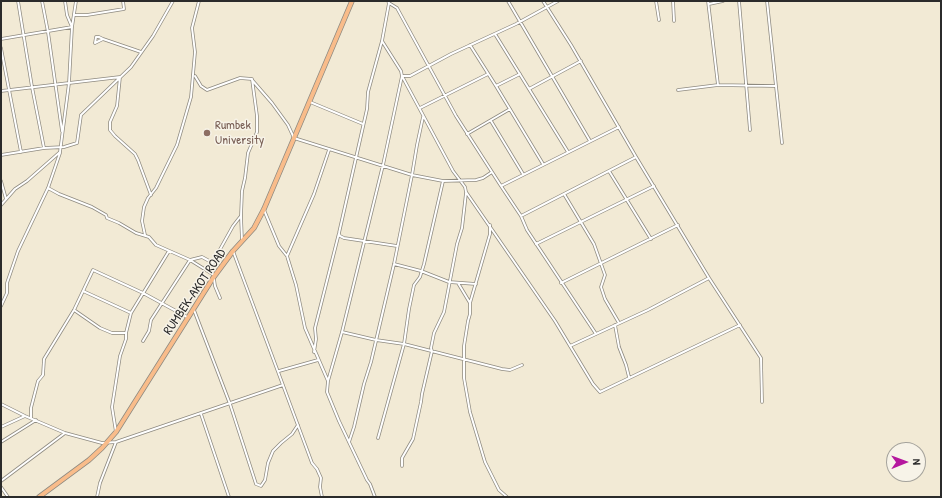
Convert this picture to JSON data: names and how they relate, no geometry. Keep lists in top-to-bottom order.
{
  "streets": {
    "main road": ["RUMBEK-AKOT ROAD"]
  },
  "places": ["Rumbek University"],
  "north": "right"
}
